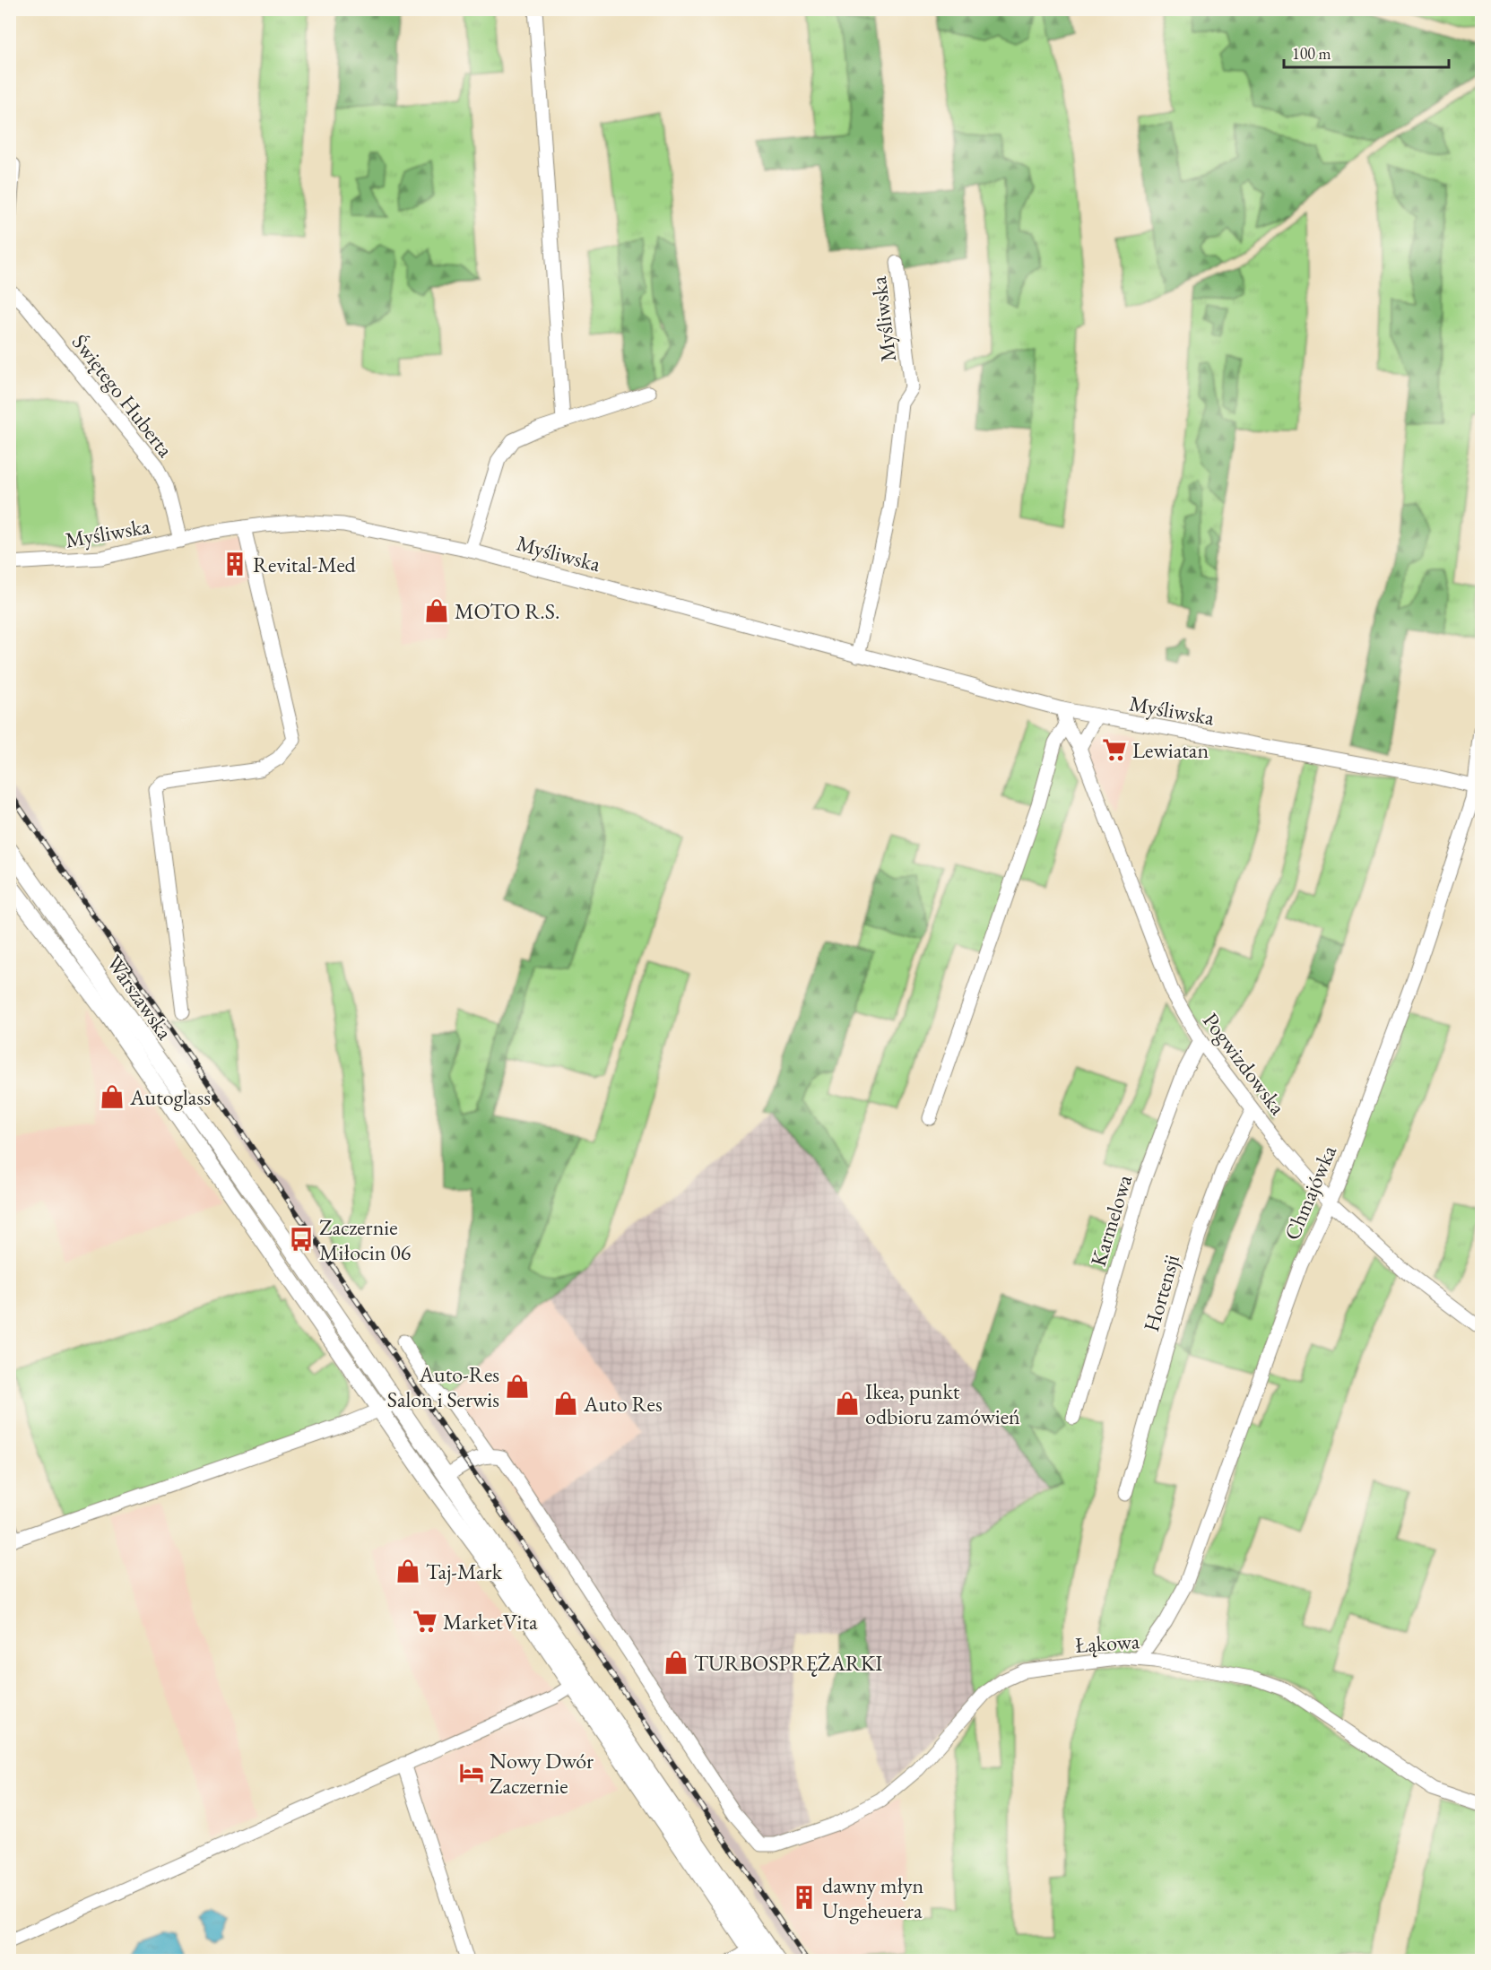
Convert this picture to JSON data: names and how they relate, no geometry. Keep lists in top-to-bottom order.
{
  "streets": {
    "main road": ["Warszawska"],
    "street": [
      "Myśliwska",
      "Świętego Huberta",
      "Pogwizdowska",
      "Chmajówka",
      "Karmelowa",
      "Hortensji",
      "Łąkowa"
    ]
  },
  "crossings": [
    ["Myśliwska", "Świętego Huberta"],
    ["Myśliwska", "Pogwizdowska"],
    ["Myśliwska", "Chmajówka"],
    ["Pogwizdowska", "Chmajówka"],
    ["Pogwizdowska", "Karmelowa"],
    ["Pogwizdowska", "Hortensji"],
    ["Chmajówka", "Łąkowa"]
  ],
  "places": {
    "building": ["Revital-Med", "dawny młyn Ungeheuera"],
    "shop": [
      "MOTO R.S.",
      "Autoglass",
      "Auto-Res Salon i Serwis",
      "Auto Res",
      "Ikea, punkt odbioru zamówień",
      "Taj-Mark",
      "TURBOSPRĘŻARKI"
    ],
    "supermarket": ["Lewiatan", "MarketVita"],
    "bus stop": ["Zaczernie Miłocin 06"],
    "hotel": ["Nowy Dwór Zaczernie"]
  },
  "scale_bar": "100 m"
}
